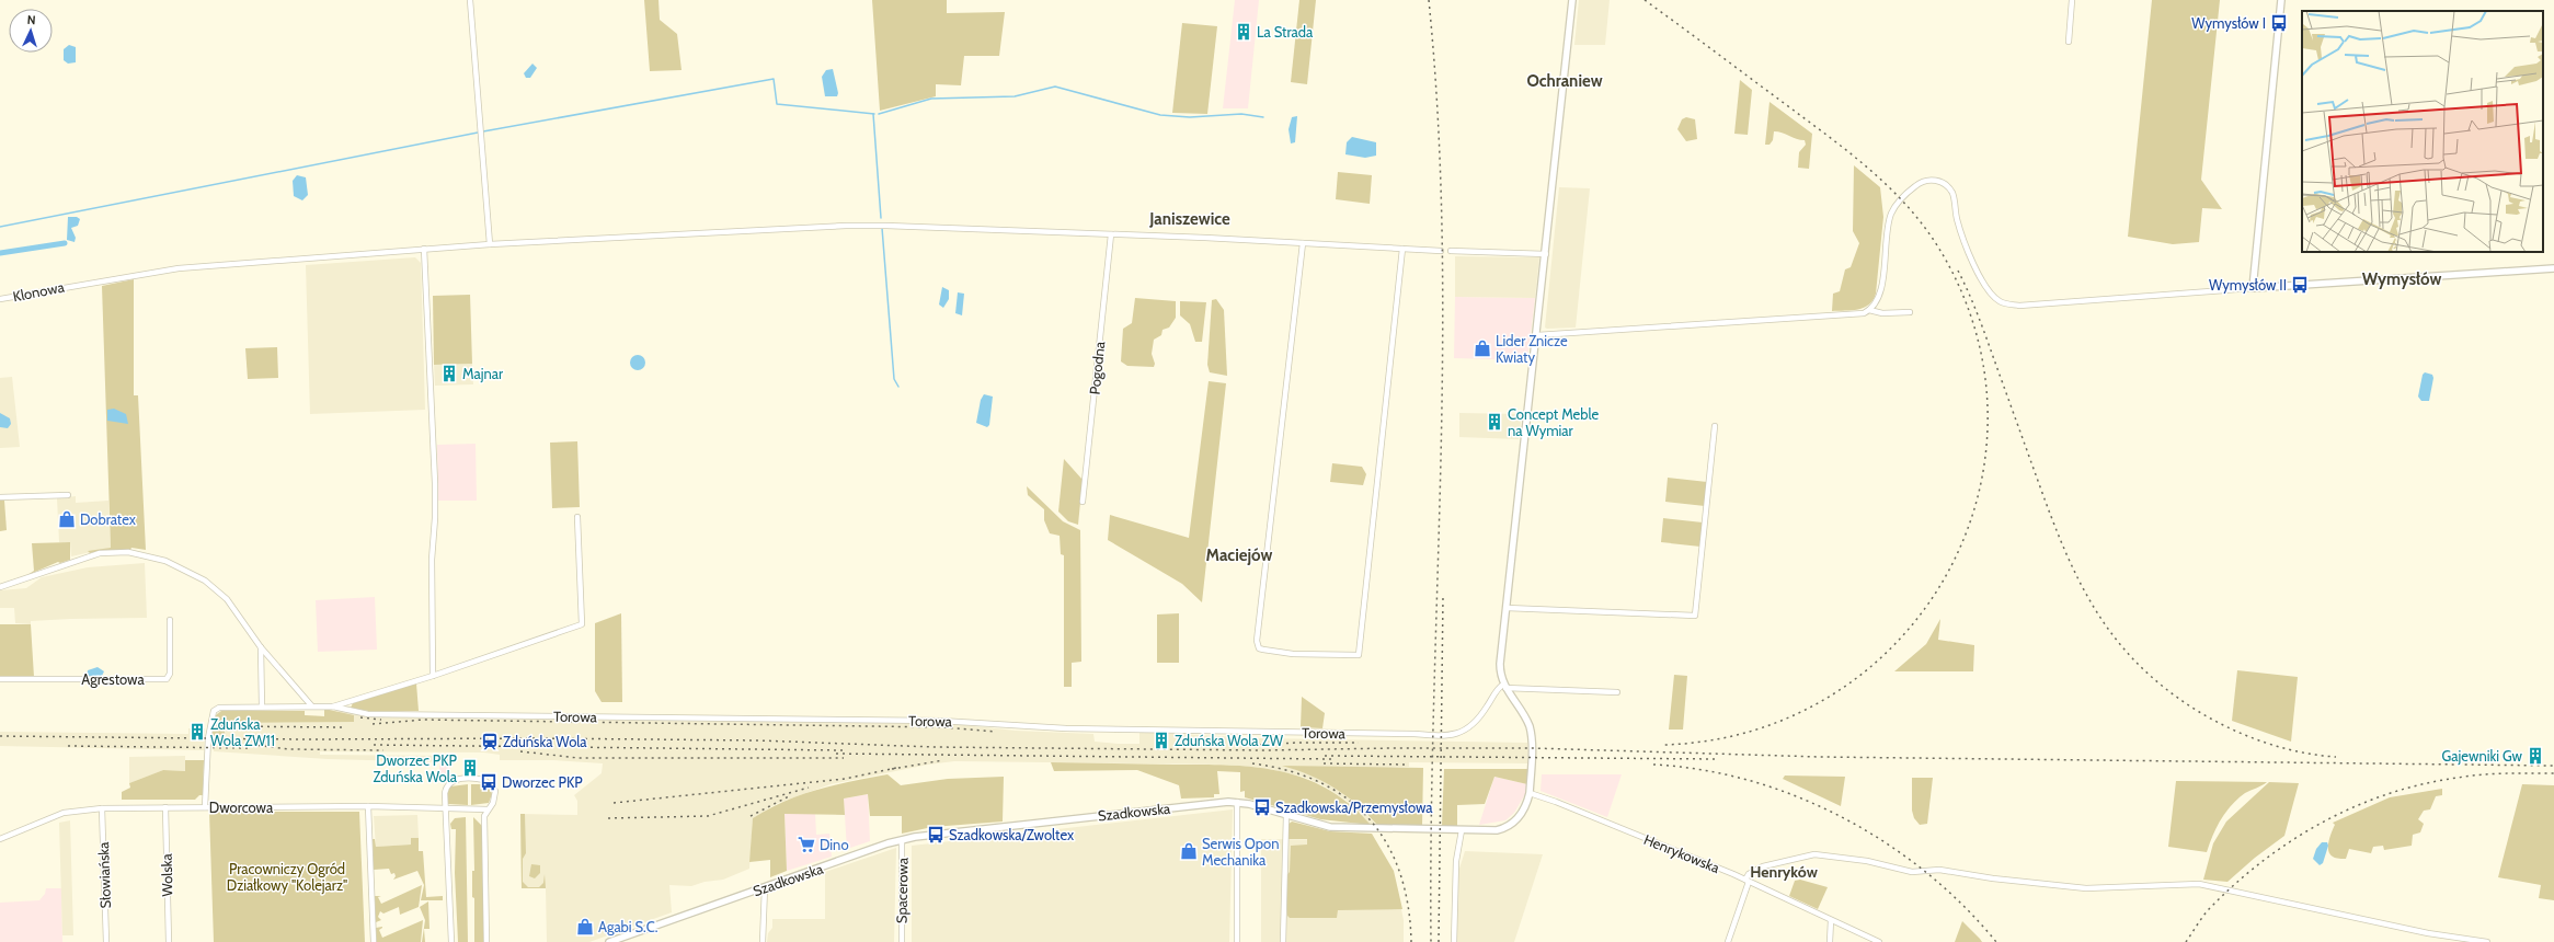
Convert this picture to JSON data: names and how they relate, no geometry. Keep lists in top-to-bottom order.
{
  "streets": {
    "street": [
      "Klonowa",
      "Pogodna",
      "Agrestowa",
      "Torowa",
      "Dworcowa",
      "Szadkowska",
      "Henrykowska",
      "Słowiańska",
      "Wolska",
      "Spacerowa"
    ]
  },
  "crossings": [
    ["Klonowa", "Pogodna"],
    ["Torowa", "Szadkowska"],
    ["Dworcowa", "Słowiańska"],
    ["Dworcowa", "Wolska"],
    ["Szadkowska", "Henrykowska"],
    ["Szadkowska", "Spacerowa"]
  ],
  "districts": [
    "Ochraniew",
    "Janiszewice",
    "Wymysłów",
    "Maciejów",
    "Henryków"
  ],
  "parks": ["Pracowniczy Ogród Działkowy \"Kolejarz\""],
  "places": {
    "bus stop": [
      "Wymysłów I",
      "Wymysłów II",
      "Dworzec PKP",
      "Szadkowska/Przemysłowa",
      "Szadkowska/Zwoltex"
    ],
    "building": [
      "La Strada",
      "Majnar",
      "Concept Meble na Wymiar",
      "Zduńska Wola ZW11",
      "Zduńska Wola ZW",
      "Gajewniki Gw",
      "Dworzec PKP Zduńska Wola"
    ],
    "shop": [
      "Lider Znicze Kwiaty",
      "Dobratex",
      "Serwis Opon Mechanika",
      "Agabi S.C."
    ],
    "station": ["Zduńska Wola"],
    "supermarket": ["Dino"]
  },
  "north": "top"
}
